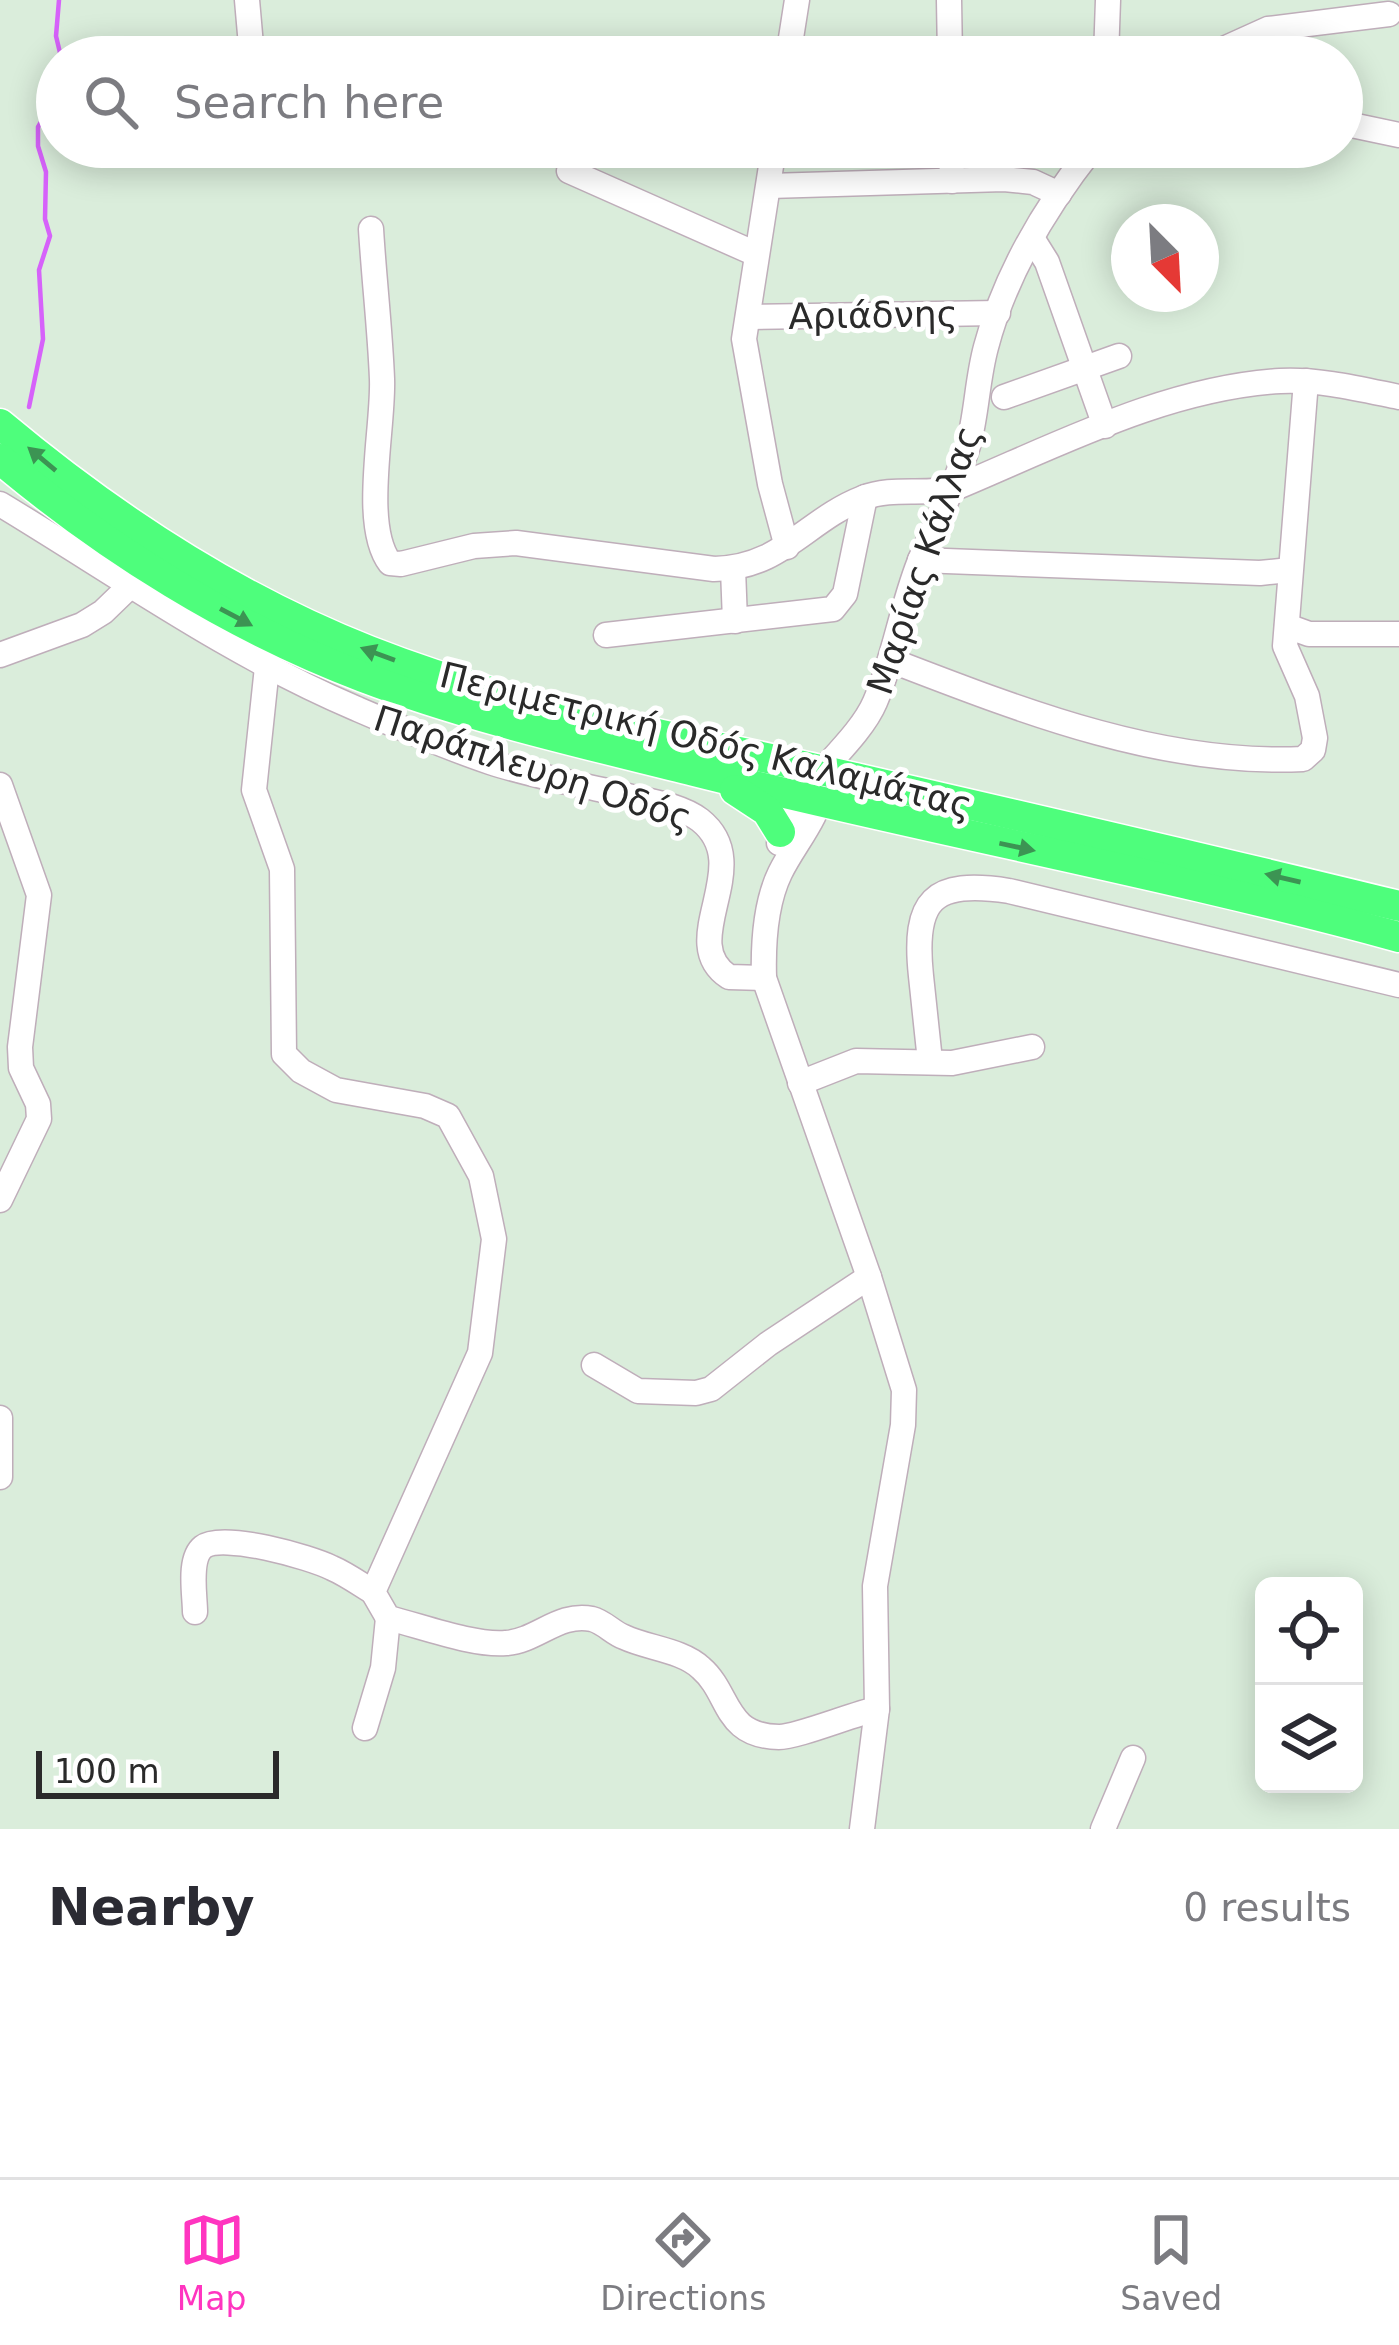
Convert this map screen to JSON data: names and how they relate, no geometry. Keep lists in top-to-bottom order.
{
  "streets": {
    "main road": ["Περιμετρική Οδός Καλαμάτας"],
    "street": ["Αριάδνης", "Μαρίας Κάλλας", "Παράπλευρη Οδός"]
  },
  "crossings": [
    ["Αριάδνης", "Μαρίας Κάλλας"],
    ["Μαρίας Κάλλας", "Περιμετρική Οδός Καλαμάτας"]
  ],
  "scale_bar": "100 m",
  "north": "bottom right",
  "page": {
    "search": "Search here",
    "scale": "100 m",
    "heading": ["Nearby", "0 results"],
    "nav": ["Map", "Directions", "Saved"]
  }
}
